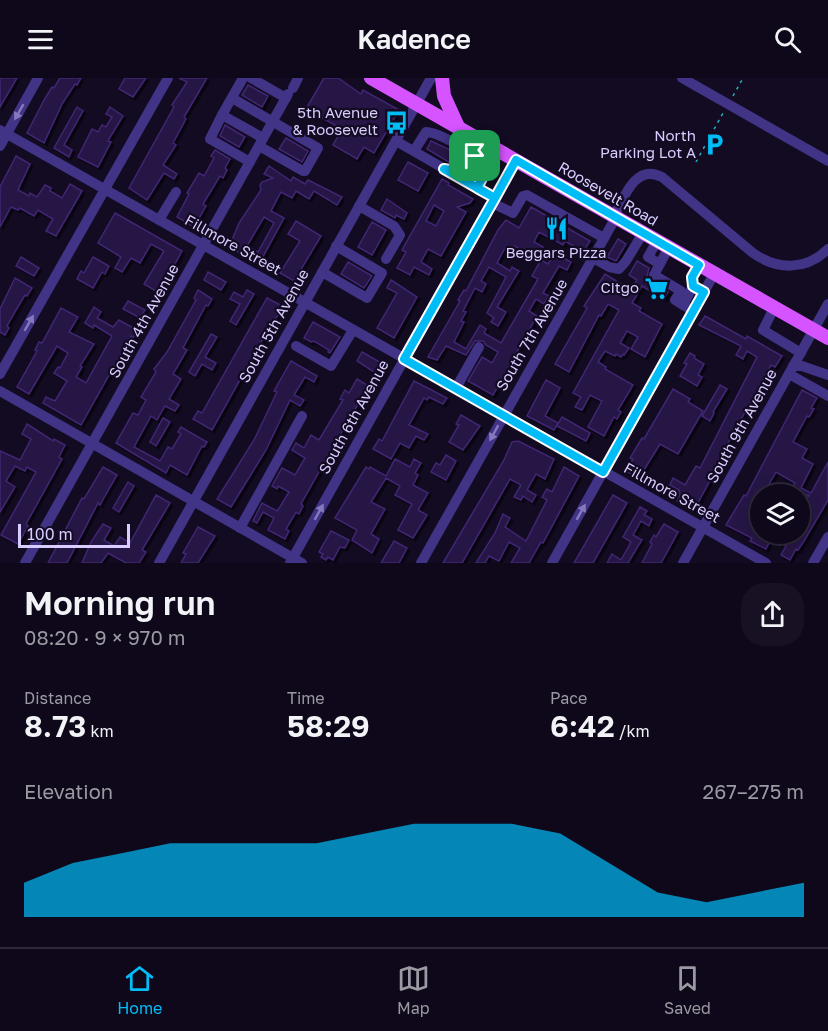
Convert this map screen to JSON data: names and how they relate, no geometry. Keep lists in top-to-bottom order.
{
  "streets": {
    "main road": ["Roosevelt Road"],
    "street": [
      "Fillmore Street",
      "South 4th Avenue",
      "South 5th Avenue",
      "South 7th Avenue",
      "South 6th Avenue",
      "South 9th Avenue"
    ]
  },
  "crossings": [
    ["Roosevelt Road", "South 5th Avenue"],
    ["Roosevelt Road", "South 7th Avenue"],
    ["Roosevelt Road", "South 6th Avenue"],
    ["Roosevelt Road", "South 9th Avenue"],
    ["Fillmore Street", "South 4th Avenue"],
    ["Fillmore Street", "South 5th Avenue"],
    ["Fillmore Street", "South 7th Avenue"],
    ["Fillmore Street", "South 6th Avenue"],
    ["Fillmore Street", "South 9th Avenue"]
  ],
  "places": {
    "bus stop": ["5th Avenue & Roosevelt"],
    "parking": ["North Parking Lot A"],
    "restaurant": ["Beggars Pizza"],
    "supermarket": ["Citgo"]
  },
  "scale_bar": "100 m",
  "page": {
    "header": "Kadence",
    "scale": "100 m",
    "heading": ["Morning run", "08:20 · 9 × 970 m"],
    "stats": [
      ["Distance", "8.73 km"],
      ["Time", "58:29"],
      ["Pace", "6:42 /km"]
    ],
    "chart": ["Elevation", "267–275 m"],
    "tabs": ["Home", "Map", "Saved"]
  }
}
